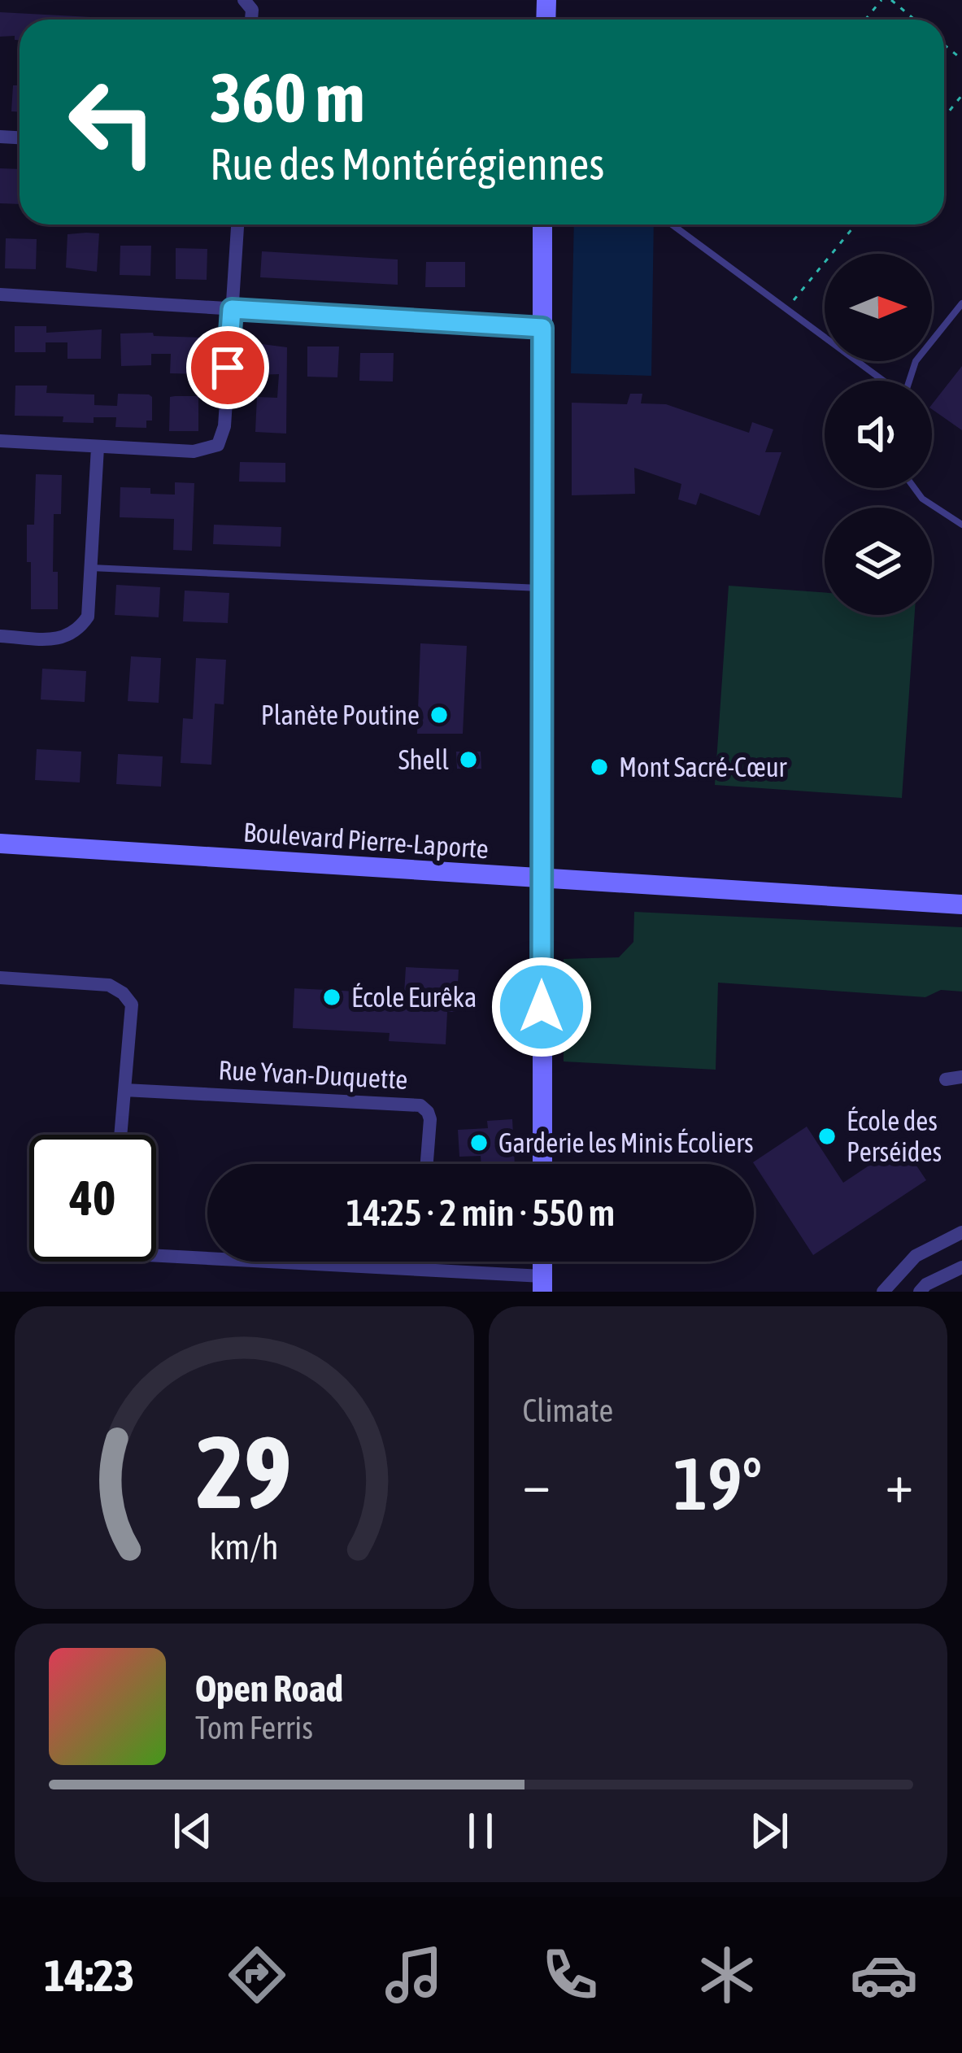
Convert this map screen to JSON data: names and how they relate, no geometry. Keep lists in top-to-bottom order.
{
  "streets": {
    "street": ["Boulevard Pierre-Laporte", "Rue Yvan-Duquette"]
  },
  "places": [
    "Planète Poutine",
    "Shell",
    "Mont Sacré-Cœur",
    "École Eurêka",
    "École des Perséides",
    "Garderie les Minis Écoliers"
  ],
  "north": "right",
  "page": {
    "turn": ["360 m", "Rue des Montérégiennes"],
    "limit": "40",
    "trip": "14:25 · 2 min · 550 m",
    "tile": "Climate",
    "heat": ["−", "19°", "+"],
    "song": ["Open Road", "Tom Ferris"],
    "tabs": "14:23",
    "gauge": ["29", "km/h"]
  }
}
